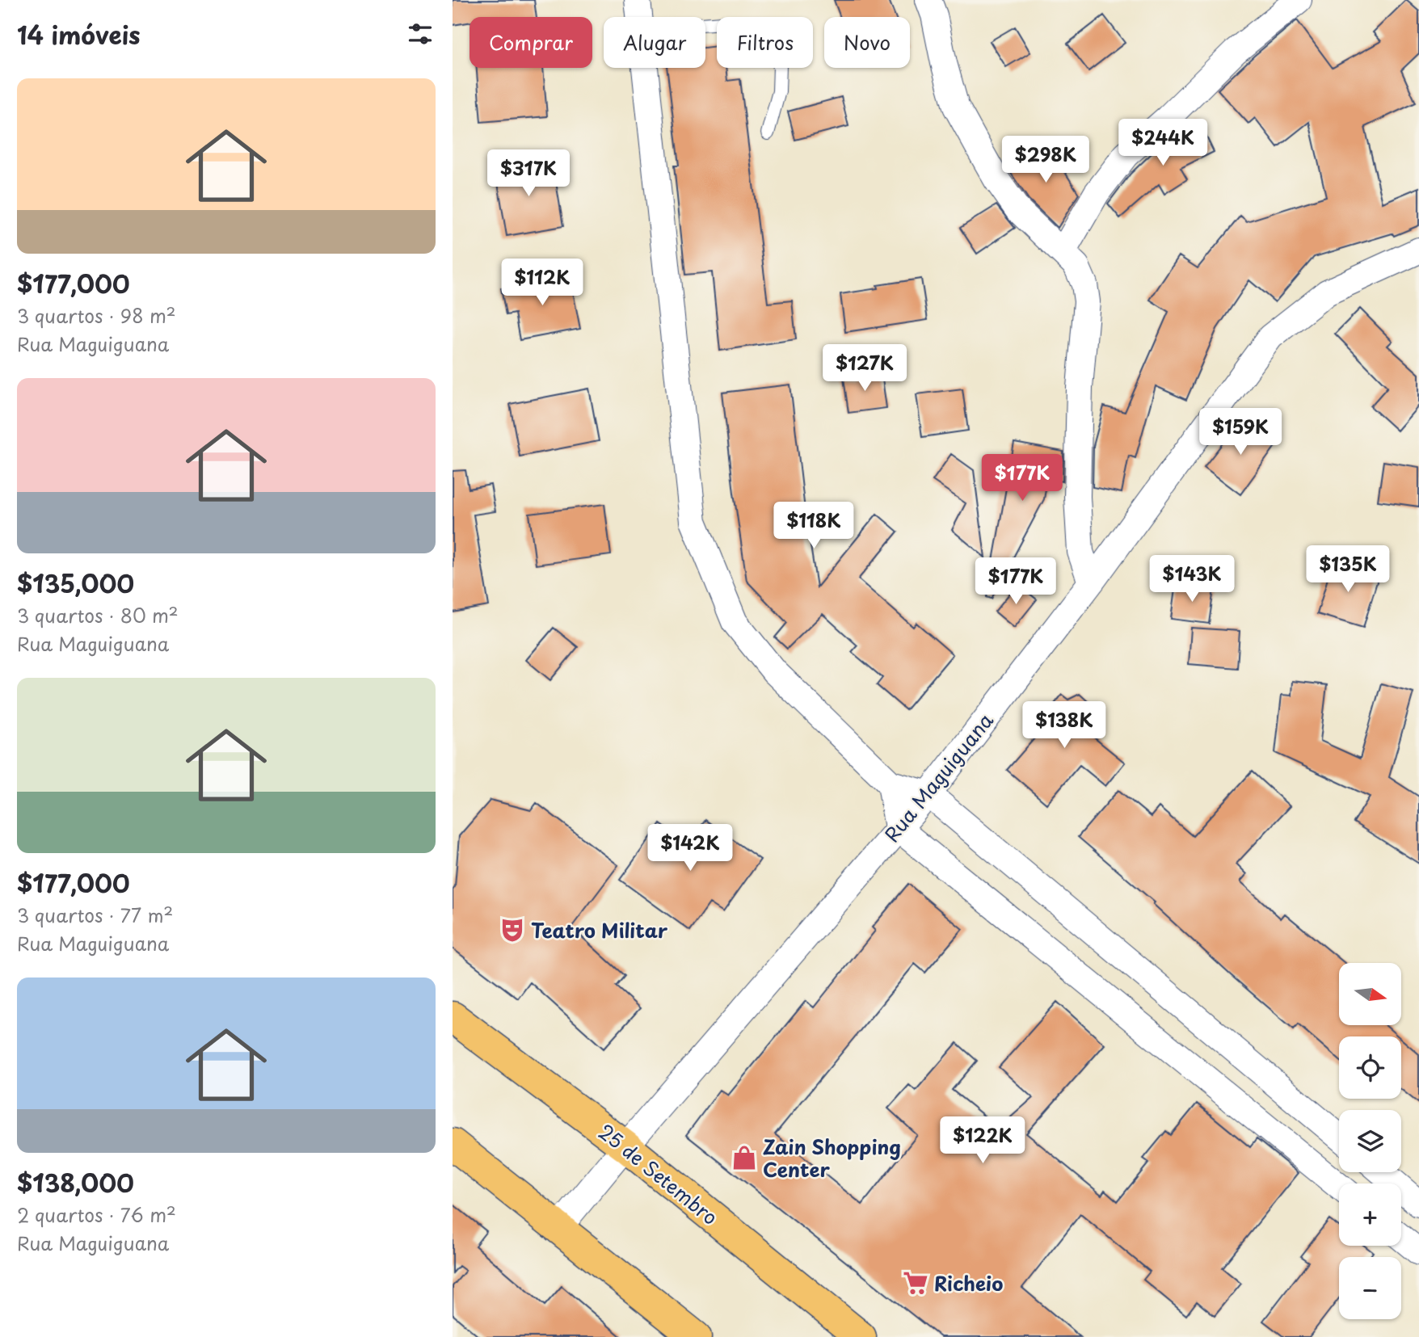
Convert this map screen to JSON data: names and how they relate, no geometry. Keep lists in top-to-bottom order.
{
  "streets": {
    "main road": ["25 de Setembro"],
    "street": ["Rua Maguiguana"]
  },
  "crossings": [
    ["Rua Maguiguana", "25 de Setembro"]
  ],
  "places": {
    "theatre": ["Teatro Militar"],
    "shop": ["Zain Shopping Center"],
    "supermarket": ["Richeio"]
  },
  "north": "right",
  "page": {
    "heading": "14 imóveis",
    "chip": [
      "Comprar",
      "Alugar",
      "Filtros",
      "Novo"
    ],
    "list": [
      {
        "name": "$177,000",
        "note": "3 quartos · 98 m² · Rua Maguiguana"
      },
      {
        "name": "$135,000",
        "note": "3 quartos · 80 m² · Rua Maguiguana"
      },
      {
        "name": "$177,000",
        "note": "3 quartos · 77 m² · Rua Maguiguana"
      },
      {
        "name": "$138,000",
        "note": "2 quartos · 76 m² · Rua Maguiguana"
      }
    ],
    "price": [
      "$244K",
      "$298K",
      "$317K",
      "$112K",
      "$127K",
      "$159K",
      "$177K",
      "$118K",
      "$135K",
      "$143K",
      "$177K",
      "$138K",
      "$142K",
      "$122K"
    ],
    "map_buttons": ["+", "−"]
  }
}
